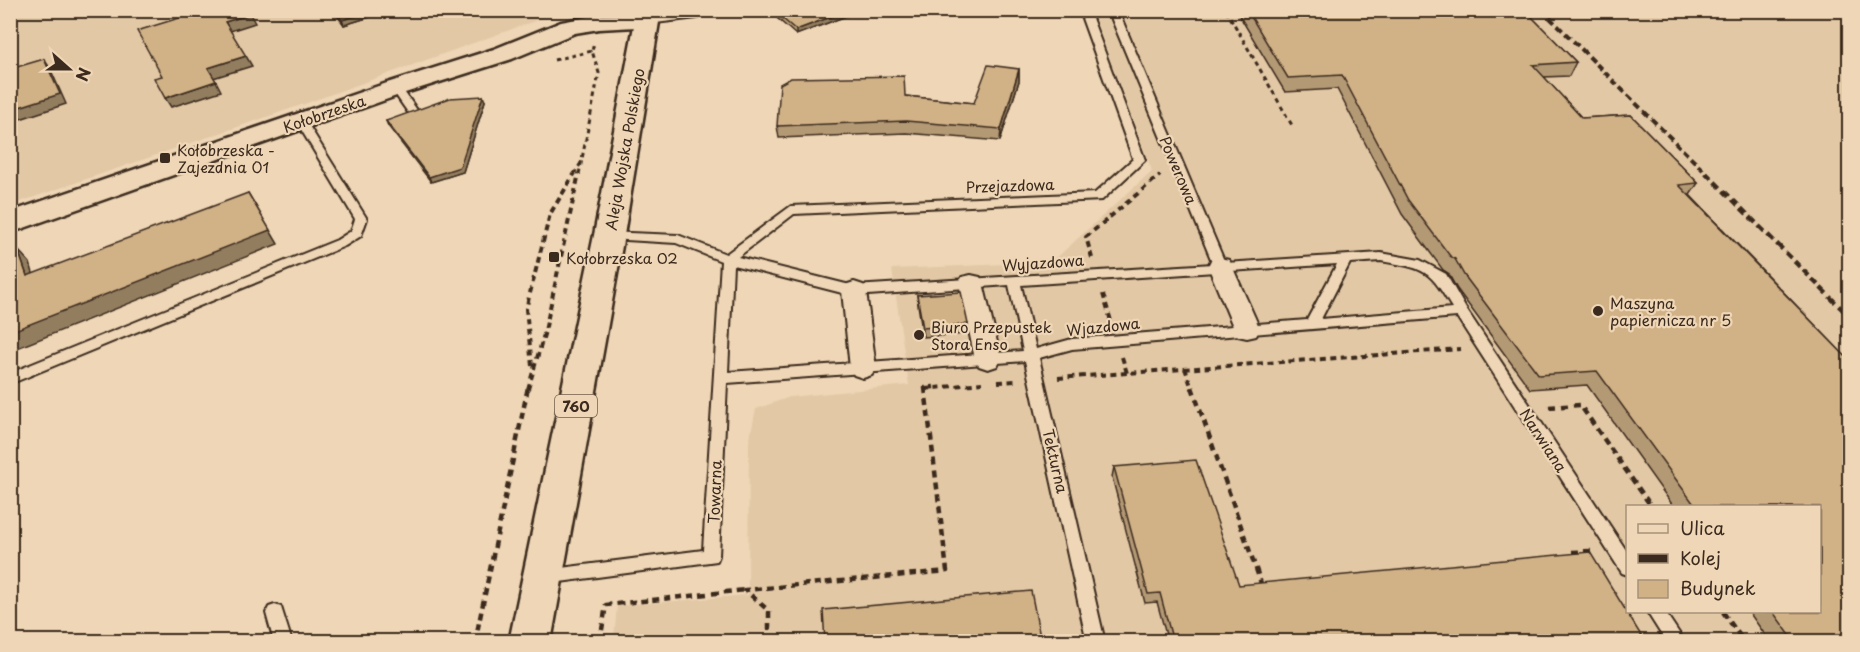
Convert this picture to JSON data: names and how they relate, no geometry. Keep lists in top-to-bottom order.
{
  "streets": {
    "main road": ["Kołobrzeska", "Aleja Wojska Polskiego", "760"],
    "street": ["Powerowa"],
    "lane": [
      "Przejazdowa",
      "Wyjazdowa",
      "Wjazdowa",
      "Narwiana",
      "Tekturna",
      "Towarna"
    ]
  },
  "crossings": [
    ["Kołobrzeska", "Aleja Wojska Polskiego"],
    ["Aleja Wojska Polskiego", "Wyjazdowa"],
    ["Aleja Wojska Polskiego", "Towarna"],
    ["Powerowa", "Wyjazdowa"],
    ["Powerowa", "Wjazdowa"],
    ["Przejazdowa", "Wyjazdowa"],
    ["Przejazdowa", "Towarna"],
    ["Wyjazdowa", "Wjazdowa"],
    ["Wyjazdowa", "Narwiana"],
    ["Wyjazdowa", "Tekturna"],
    ["Wyjazdowa", "Towarna"],
    ["Wjazdowa", "Narwiana"],
    ["Wjazdowa", "Tekturna"],
    ["Wjazdowa", "Towarna"]
  ],
  "places": {
    "transit": ["Kołobrzeska - Zajezdnia 01", "Kołobrzeska 02"],
    "other": ["Maszyna papiernicza nr 5", "Biuro Przepustek Stora Enso"]
  },
  "legend": ["Ulica", "Kolej", "Budynek"],
  "north": "right"
}
